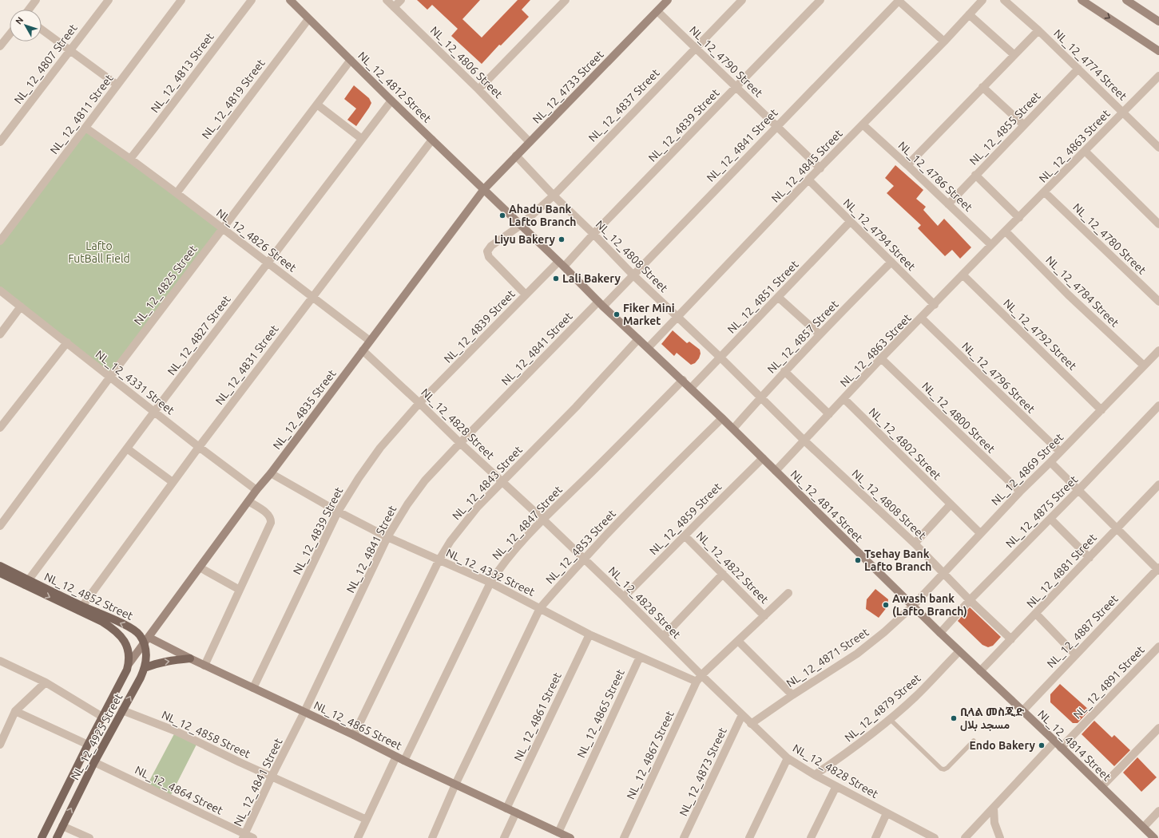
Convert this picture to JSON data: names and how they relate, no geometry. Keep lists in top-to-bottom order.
{
  "streets": {
    "main road": ["NL_12_4852 Street", "NL_12_4925 Street"],
    "street": [
      "NL_12_4790 Street",
      "NL_12_4806 Street",
      "NL_12_4807 Street",
      "NL_12_4774 Street",
      "NL_12_4813 Street",
      "NL_12_4812 Street",
      "NL_12_4733 Street",
      "NL_12_4819 Street",
      "NL_12_4837 Street",
      "NL_12_4811 Street",
      "NL_12_4839 Street",
      "NL_12_4855 Street",
      "NL_12_4841 Street",
      "NL_12_4863 Street",
      "NL_12_4845 Street",
      "NL_12_4786 Street",
      "NL_12_4794 Street",
      "NL_12_4780 Street",
      "NL_12_4826 Street",
      "NL_12_4808 Street",
      "NL_12_4825 Street",
      "NL_12_4784 Street",
      "NL_12_4851 Street",
      "NL_12_4792 Street",
      "NL_12_4827 Street",
      "NL_12_4857 Street",
      "NL_12_4831 Street",
      "NL_12_4796 Street",
      "NL_12_4331 Street",
      "NL_12_4835 Street",
      "NL_12_4800 Street",
      "NL_12_4828 Street",
      "NL_12_4802 Street",
      "NL_12_4869 Street",
      "NL_12_4843 Street",
      "NL_12_4814 Street",
      "NL_12_4875 Street",
      "NL_12_4859 Street",
      "NL_12_4847 Street",
      "NL_12_4853 Street",
      "NL_12_4822 Street",
      "NL_12_4881 Street",
      "NL_12_4332 Street",
      "NL_12_4887 Street",
      "NL_12_4871 Street",
      "NL_12_4891 Street",
      "NL_12_4879 Street",
      "NL_12_4865 Street",
      "NL_12_4861 Street",
      "NL_12_4858 Street",
      "NL_12_4867 Street",
      "NL_12_4873 Street",
      "NL_12_4864 Street"
    ]
  },
  "crossings": [
    ["NL_12_4790 Street", "NL_12_4733 Street"],
    ["NL_12_4790 Street", "NL_12_4837 Street"],
    ["NL_12_4790 Street", "NL_12_4839 Street"],
    ["NL_12_4790 Street", "NL_12_4841 Street"],
    ["NL_12_4790 Street", "NL_12_4845 Street"],
    ["NL_12_4806 Street", "NL_12_4733 Street"],
    ["NL_12_4774 Street", "NL_12_4855 Street"],
    ["NL_12_4774 Street", "NL_12_4863 Street"],
    ["NL_12_4813 Street", "NL_12_4826 Street"],
    ["NL_12_4812 Street", "NL_12_4733 Street"],
    ["NL_12_4812 Street", "NL_12_4819 Street"],
    ["NL_12_4812 Street", "NL_12_4825 Street"],
    ["NL_12_4812 Street", "NL_12_4827 Street"],
    ["NL_12_4812 Street", "NL_12_4831 Street"],
    ["NL_12_4812 Street", "NL_12_4835 Street"],
    ["NL_12_4812 Street", "NL_12_4814 Street"],
    ["NL_12_4733 Street", "NL_12_4808 Street"],
    ["NL_12_4733 Street", "NL_12_4835 Street"],
    ["NL_12_4733 Street", "NL_12_4814 Street"],
    ["NL_12_4819 Street", "NL_12_4826 Street"],
    ["NL_12_4837 Street", "NL_12_4839 Street"],
    ["NL_12_4837 Street", "NL_12_4808 Street"],
    ["NL_12_4837 Street", "NL_12_4814 Street"],
    ["NL_12_4811 Street", "NL_12_4826 Street"],
    ["NL_12_4839 Street", "NL_12_4808 Street"],
    ["NL_12_4839 Street", "NL_12_4828 Street"],
    ["NL_12_4839 Street", "NL_12_4814 Street"],
    ["NL_12_4839 Street", "NL_12_4332 Street"],
    ["NL_12_4839 Street", "NL_12_4865 Street"],
    ["NL_12_4855 Street", "NL_12_4786 Street"],
    ["NL_12_4841 Street", "NL_12_4808 Street"],
    ["NL_12_4841 Street", "NL_12_4828 Street"],
    ["NL_12_4841 Street", "NL_12_4814 Street"],
    ["NL_12_4841 Street", "NL_12_4332 Street"],
    ["NL_12_4841 Street", "NL_12_4865 Street"],
    ["NL_12_4841 Street", "NL_12_4858 Street"],
    ["NL_12_4841 Street", "NL_12_4864 Street"],
    ["NL_12_4863 Street", "NL_12_4786 Street"],
    ["NL_12_4863 Street", "NL_12_4794 Street"],
    ["NL_12_4863 Street", "NL_12_4780 Street"],
    ["NL_12_4863 Street", "NL_12_4808 Street"],
    ["NL_12_4863 Street", "NL_12_4784 Street"],
    ["NL_12_4863 Street", "NL_12_4792 Street"],
    ["NL_12_4863 Street", "NL_12_4796 Street"],
    ["NL_12_4863 Street", "NL_12_4800 Street"],
    ["NL_12_4863 Street", "NL_12_4802 Street"],
    ["NL_12_4863 Street", "NL_12_4814 Street"],
    ["NL_12_4845 Street", "NL_12_4786 Street"],
    ["NL_12_4845 Street", "NL_12_4794 Street"],
    ["NL_12_4845 Street", "NL_12_4808 Street"],
    ["NL_12_4845 Street", "NL_12_4814 Street"],
    ["NL_12_4794 Street", "NL_12_4851 Street"],
    ["NL_12_4794 Street", "NL_12_4857 Street"],
    ["NL_12_4826 Street", "NL_12_4825 Street"],
    ["NL_12_4826 Street", "NL_12_4827 Street"],
    ["NL_12_4826 Street", "NL_12_4831 Street"],
    ["NL_12_4826 Street", "NL_12_4835 Street"],
    ["NL_12_4808 Street", "NL_12_4851 Street"],
    ["NL_12_4808 Street", "NL_12_4857 Street"],
    ["NL_12_4808 Street", "NL_12_4869 Street"],
    ["NL_12_4808 Street", "NL_12_4875 Street"],
    ["NL_12_4808 Street", "NL_12_4881 Street"],
    ["NL_12_4825 Street", "NL_12_4331 Street"],
    ["NL_12_4784 Street", "NL_12_4869 Street"],
    ["NL_12_4851 Street", "NL_12_4814 Street"],
    ["NL_12_4792 Street", "NL_12_4869 Street"],
    ["NL_12_4827 Street", "NL_12_4331 Street"],
    ["NL_12_4827 Street", "NL_12_4852 Street"],
    ["NL_12_4857 Street", "NL_12_4814 Street"],
    ["NL_12_4831 Street", "NL_12_4331 Street"],
    ["NL_12_4831 Street", "NL_12_4852 Street"],
    ["NL_12_4796 Street", "NL_12_4869 Street"],
    ["NL_12_4331 Street", "NL_12_4835 Street"],
    ["NL_12_4835 Street", "NL_12_4828 Street"],
    ["NL_12_4835 Street", "NL_12_4814 Street"],
    ["NL_12_4835 Street", "NL_12_4332 Street"],
    ["NL_12_4835 Street", "NL_12_4852 Street"],
    ["NL_12_4835 Street", "NL_12_4865 Street"],
    ["NL_12_4835 Street", "NL_12_4925 Street"],
    ["NL_12_4800 Street", "NL_12_4869 Street"],
    ["NL_12_4828 Street", "NL_12_4843 Street"],
    ["NL_12_4828 Street", "NL_12_4859 Street"],
    ["NL_12_4828 Street", "NL_12_4847 Street"],
    ["NL_12_4828 Street", "NL_12_4853 Street"],
    ["NL_12_4828 Street", "NL_12_4332 Street"],
    ["NL_12_4828 Street", "NL_12_4871 Street"],
    ["NL_12_4828 Street", "NL_12_4879 Street"],
    ["NL_12_4828 Street", "NL_12_4867 Street"],
    ["NL_12_4828 Street", "NL_12_4873 Street"],
    ["NL_12_4802 Street", "NL_12_4869 Street"],
    ["NL_12_4869 Street", "NL_12_4814 Street"],
    ["NL_12_4869 Street", "NL_12_4871 Street"],
    ["NL_12_4843 Street", "NL_12_4814 Street"],
    ["NL_12_4843 Street", "NL_12_4332 Street"],
    ["NL_12_4843 Street", "NL_12_4865 Street"],
    ["NL_12_4814 Street", "NL_12_4875 Street"],
    ["NL_12_4814 Street", "NL_12_4859 Street"],
    ["NL_12_4814 Street", "NL_12_4847 Street"],
    ["NL_12_4814 Street", "NL_12_4853 Street"],
    ["NL_12_4814 Street", "NL_12_4881 Street"],
    ["NL_12_4814 Street", "NL_12_4887 Street"],
    ["NL_12_4814 Street", "NL_12_4871 Street"],
    ["NL_12_4814 Street", "NL_12_4891 Street"],
    ["NL_12_4814 Street", "NL_12_4879 Street"],
    ["NL_12_4859 Street", "NL_12_4822 Street"],
    ["NL_12_4847 Street", "NL_12_4332 Street"],
    ["NL_12_4847 Street", "NL_12_4865 Street"],
    ["NL_12_4853 Street", "NL_12_4332 Street"],
    ["NL_12_4853 Street", "NL_12_4865 Street"],
    ["NL_12_4822 Street", "NL_12_4867 Street"],
    ["NL_12_4332 Street", "NL_12_4865 Street"],
    ["NL_12_4332 Street", "NL_12_4861 Street"],
    ["NL_12_4332 Street", "NL_12_4867 Street"],
    ["NL_12_4852 Street", "NL_12_4865 Street"],
    ["NL_12_4852 Street", "NL_12_4925 Street"],
    ["NL_12_4865 Street", "NL_12_4861 Street"],
    ["NL_12_4865 Street", "NL_12_4925 Street"],
    ["NL_12_4858 Street", "NL_12_4925 Street"],
    ["NL_12_4925 Street", "NL_12_4864 Street"]
  ],
  "parks": ["Lafto FutBall Field"],
  "places": [
    "Ahadu Bank Lafto Branch",
    "Liyu Bakery",
    "Lali Bakery",
    "Fiker Mini Market",
    "Tsehay Bank Lafto Branch",
    "Awash bank (Lafto Branch)",
    "ቢላል መስጂድ مسجد بلال",
    "Endo Bakery"
  ],
  "north": "top left"
}
